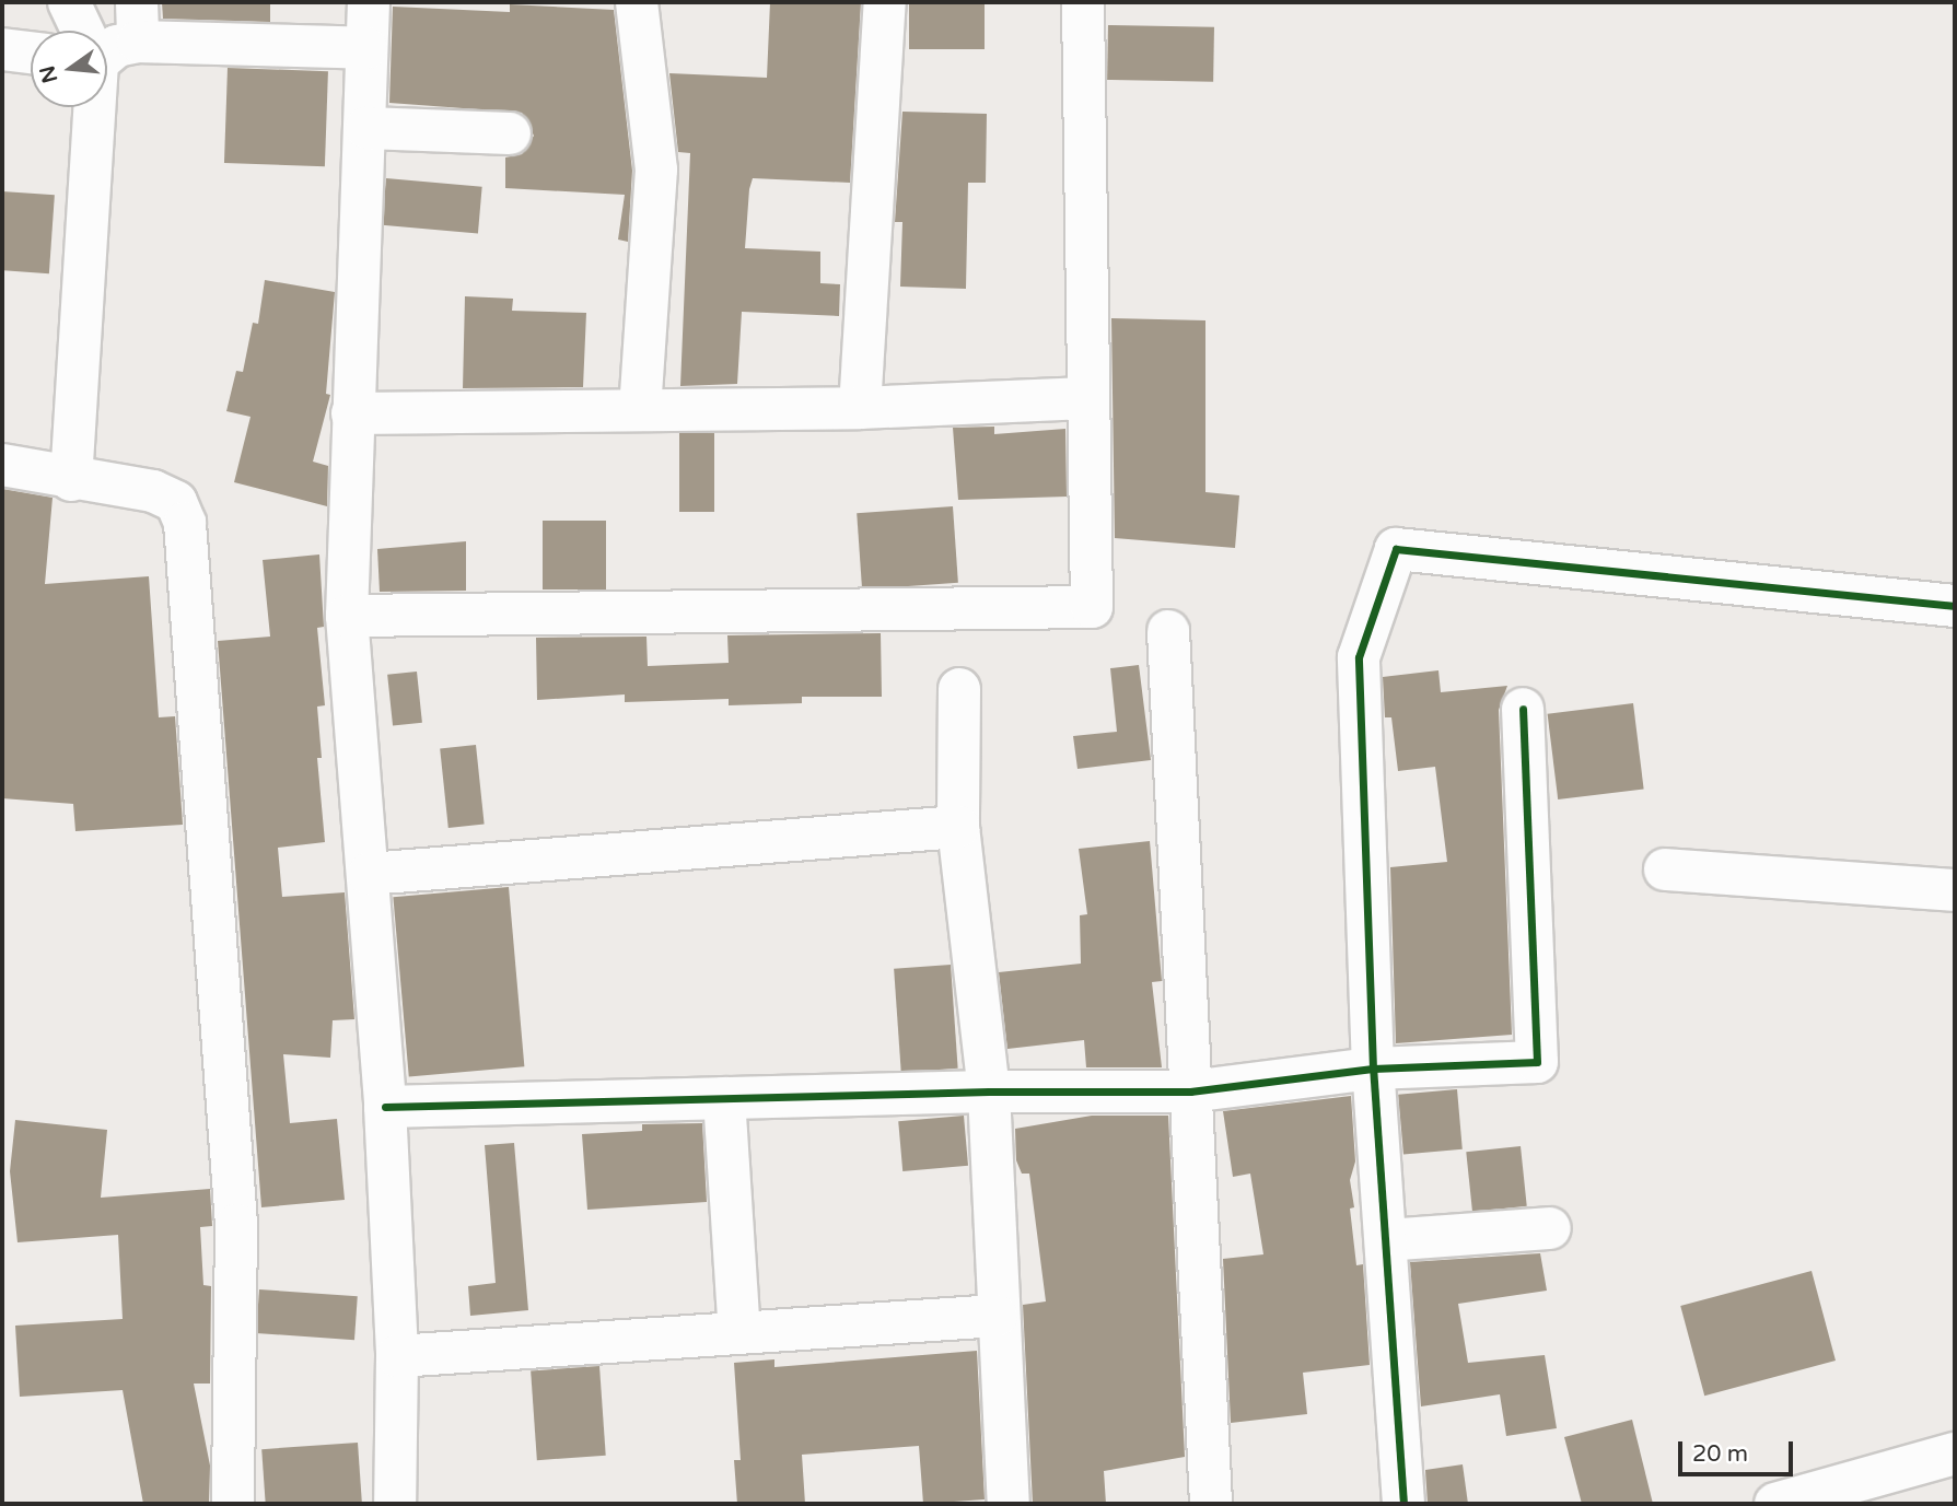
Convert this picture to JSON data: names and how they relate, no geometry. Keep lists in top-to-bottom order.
{
  "scale_bar": "20 m",
  "north": "left"
}
